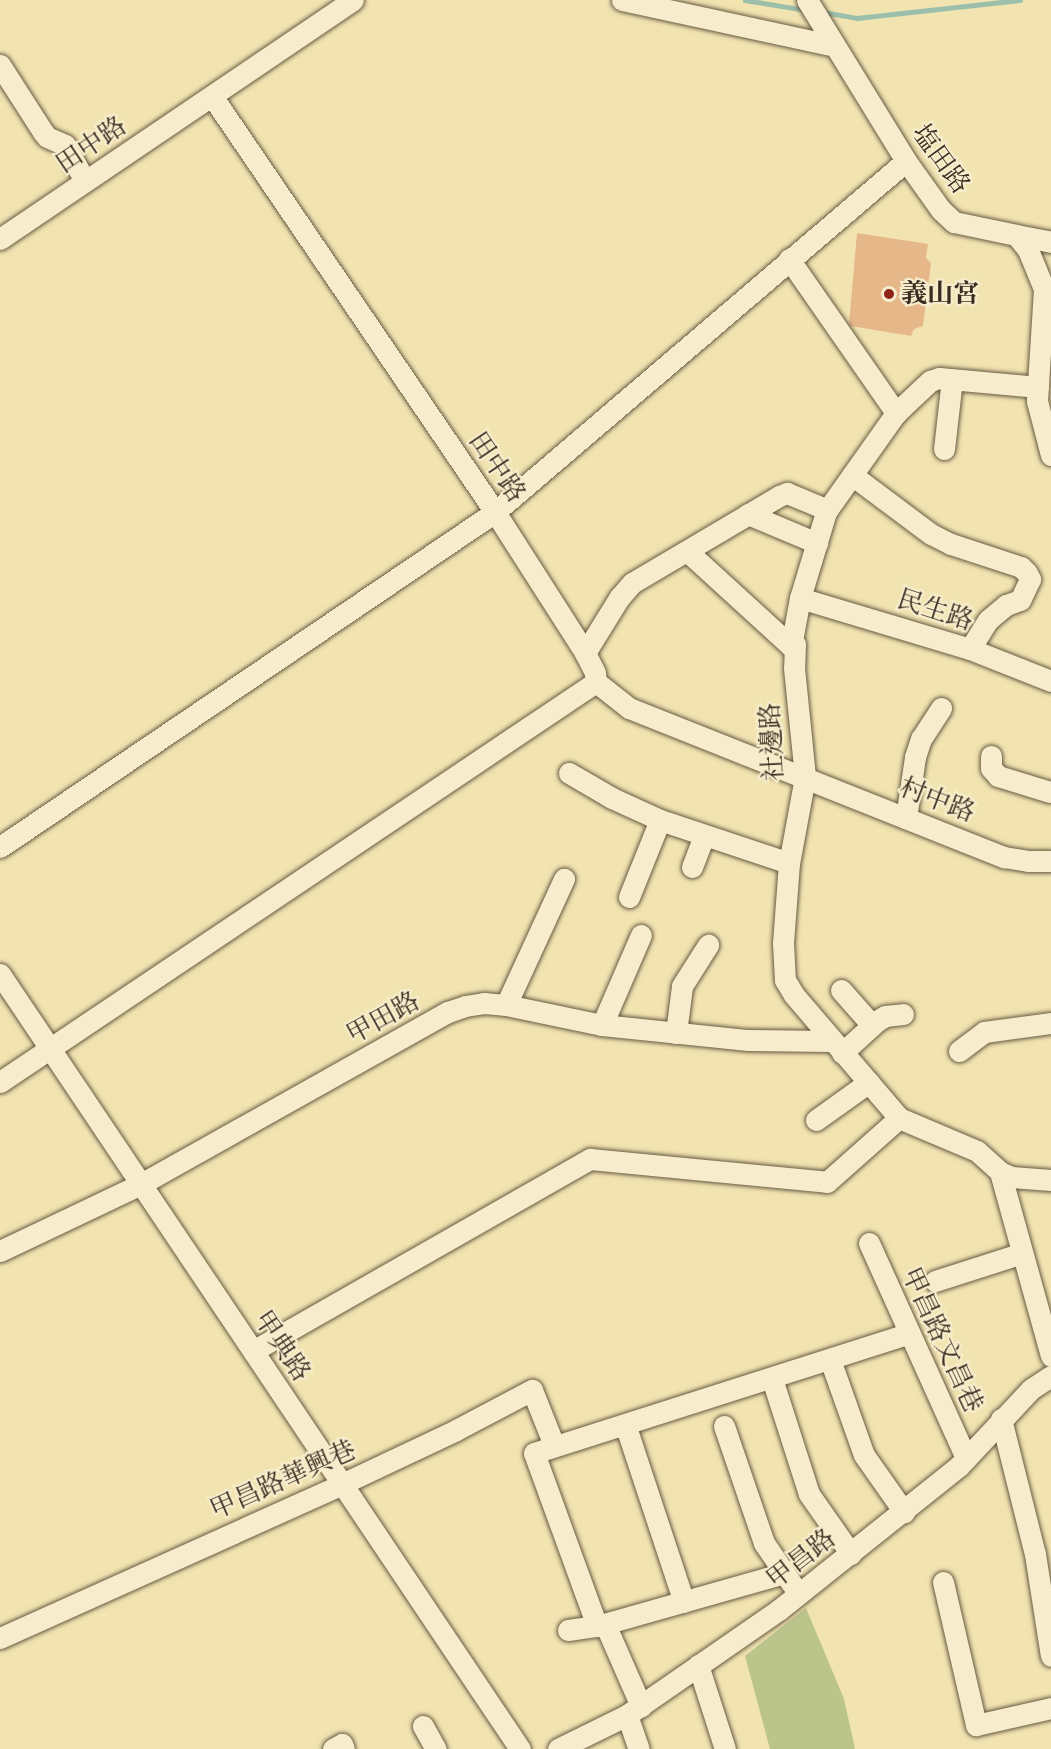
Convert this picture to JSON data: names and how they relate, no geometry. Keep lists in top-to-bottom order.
{
  "streets": {
    "street": [
      "田中路",
      "塩田路",
      "民生路",
      "社邊路",
      "村中路",
      "甲田路",
      "甲昌路文昌巷",
      "甲典路",
      "甲昌路華興巷",
      "甲昌路"
    ]
  },
  "crossings": [
    ["民生路", "社邊路"],
    ["社邊路", "村中路"],
    ["社邊路", "甲田路"],
    ["甲田路", "甲典路"],
    ["甲昌路文昌巷", "甲昌路"],
    ["甲典路", "甲昌路華興巷"],
    ["甲昌路華興巷", "甲昌路"]
  ],
  "places": ["義山宮"]
}
